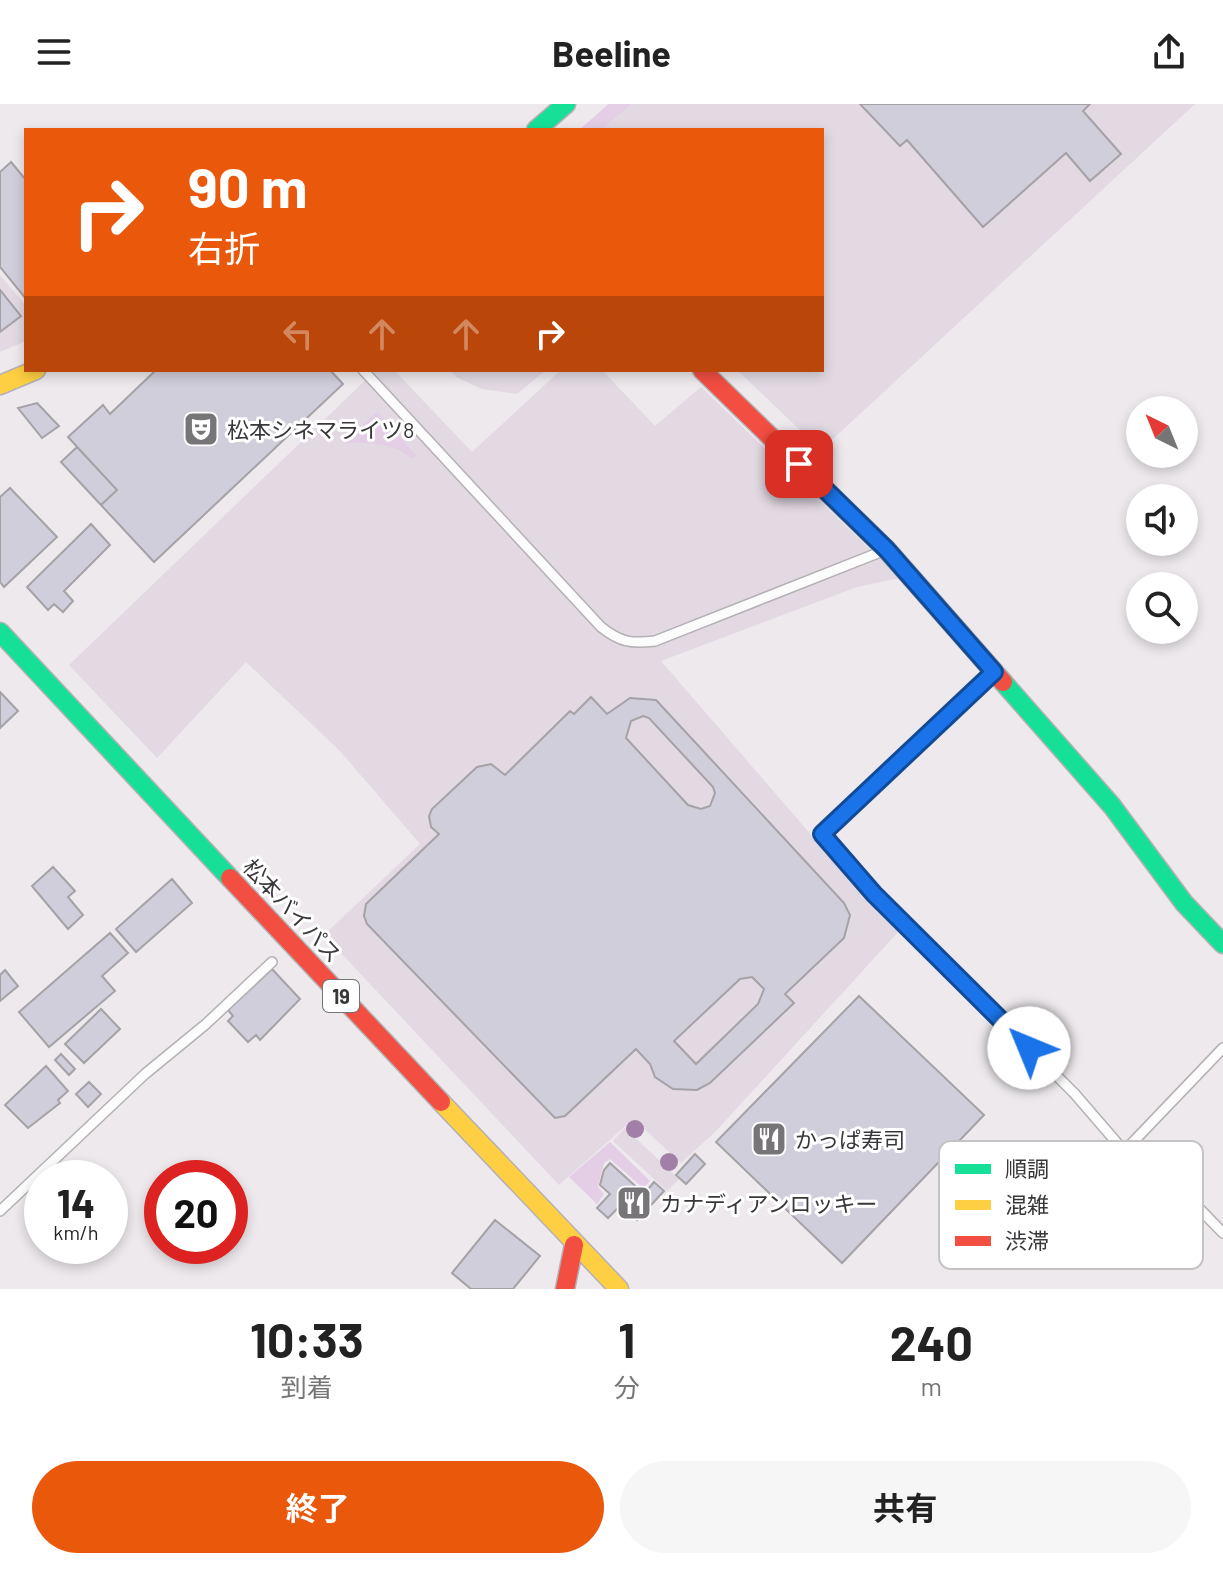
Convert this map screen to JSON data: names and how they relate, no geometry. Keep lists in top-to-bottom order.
{
  "streets": {
    "main road": ["松本バイパス", "19"]
  },
  "places": {
    "theatre": ["松本シネマライツ8"],
    "restaurant": ["かっぱ寿司", "カナディアンロッキー"]
  },
  "legend": ["順調", "混雑", "渋滞"],
  "north": "top left",
  "page": {
    "header": "Beeline",
    "turn": ["90 m", "右折"],
    "speed": "14 km/h",
    "limit": "20",
    "eta": [
      "10:33",
      "到着",
      "1",
      "分",
      "240",
      "m"
    ],
    "buttons": ["終了", "共有"]
  }
}
